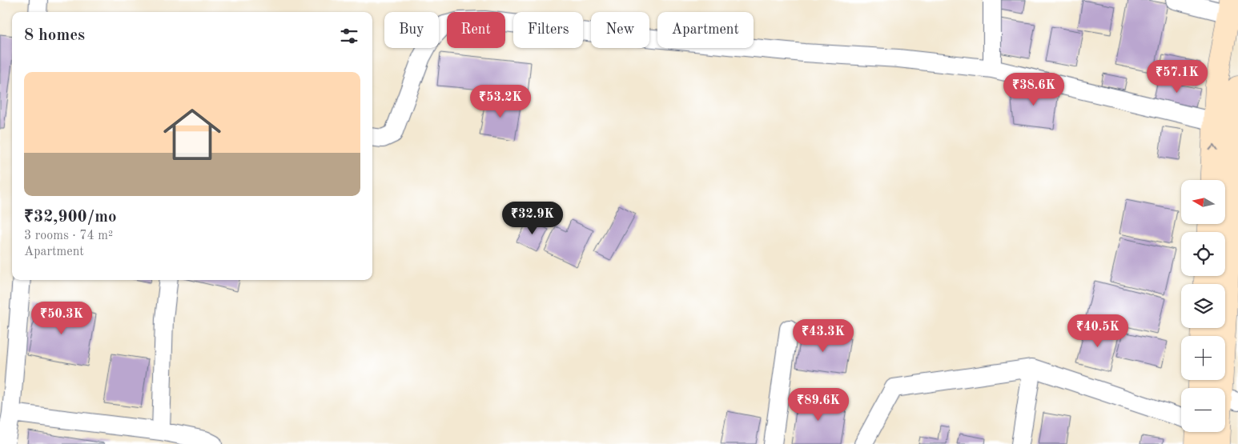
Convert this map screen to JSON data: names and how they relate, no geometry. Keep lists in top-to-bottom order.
{
  "north": "left",
  "page": {
    "chip": [
      "Buy",
      "Rent",
      "Filters",
      "New",
      "Apartment"
    ],
    "heading": "8 homes",
    "price": [
      "₹57.1K",
      "₹38.6K",
      "₹53.2K",
      "₹32.9K",
      "₹50.3K",
      "₹40.5K",
      "₹43.3K",
      "₹89.6K"
    ],
    "list": [
      {
        "name": "₹32,900/mo",
        "note": "3 rooms · 74 m² · Apartment"
      }
    ],
    "map_buttons": ["+", "−"]
  }
}
